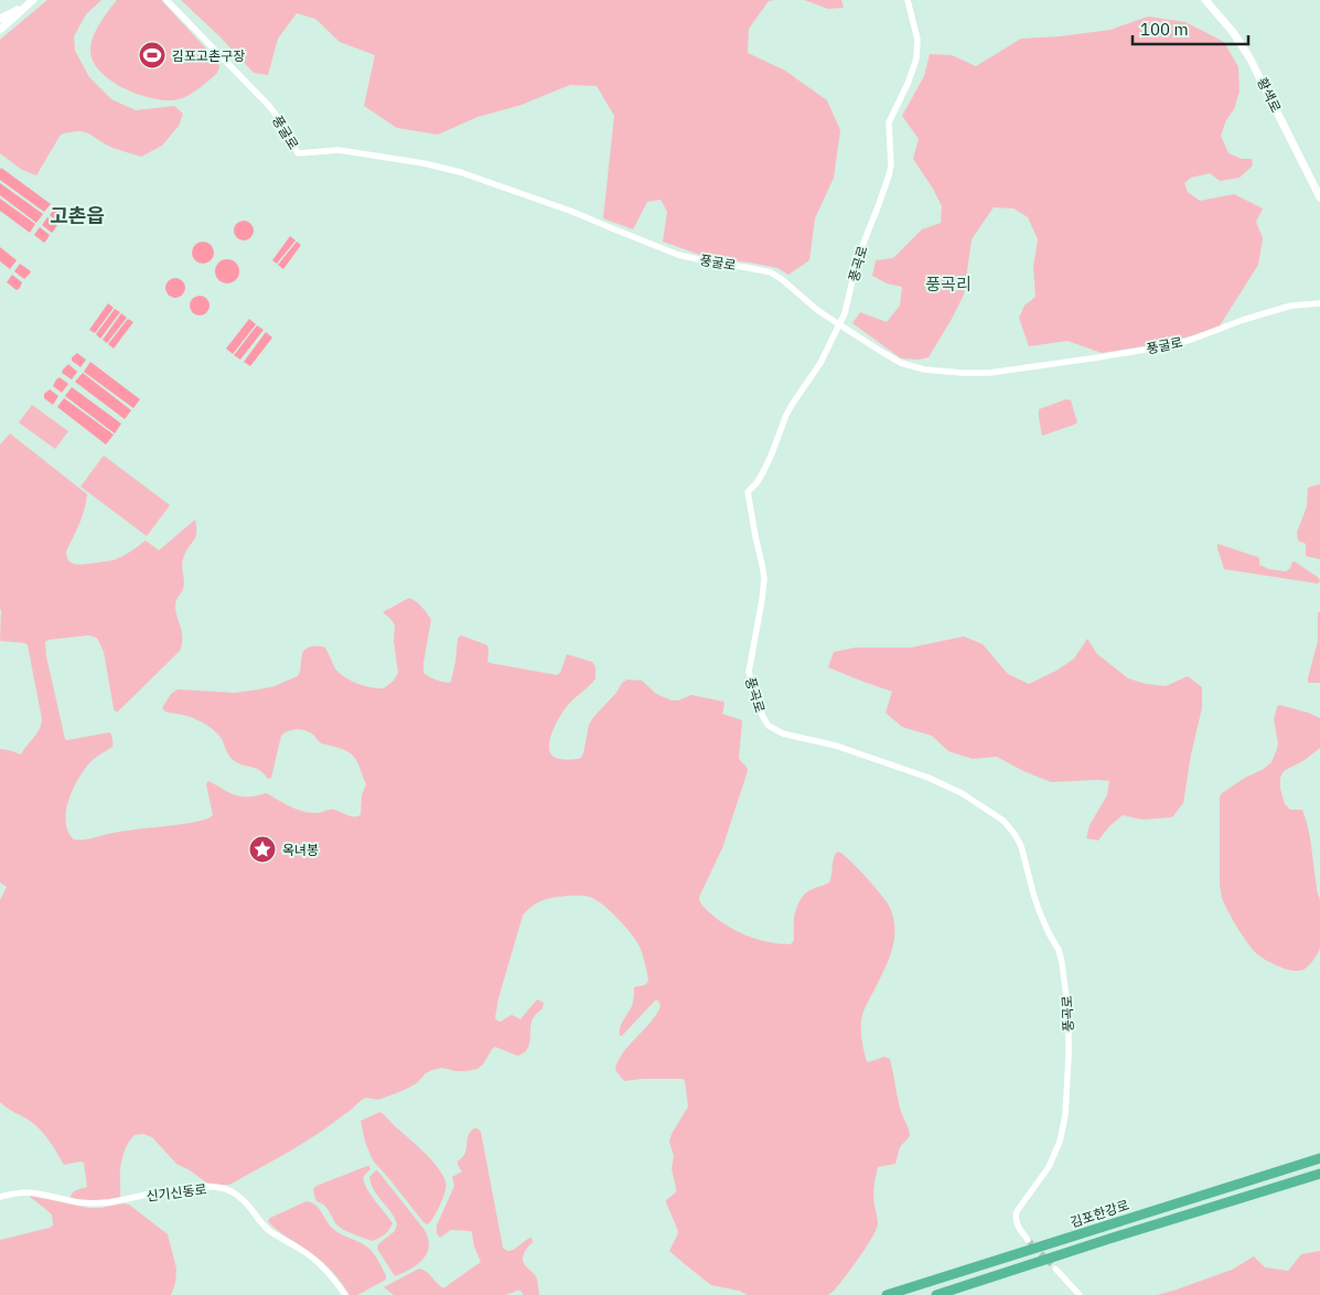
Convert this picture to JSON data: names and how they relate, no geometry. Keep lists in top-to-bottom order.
{
  "streets": {
    "highway": ["김포한강로"],
    "street": [
      "황색로",
      "풍굴로",
      "풍곡로",
      "신기신동로"
    ]
  },
  "crossings": [
    ["풍굴로", "풍곡로"]
  ],
  "districts": ["고촌읍", "풍곡리"],
  "places": {
    "sports": ["김포고촌구장"],
    "place": ["옥녀봉"]
  },
  "scale_bar": "100 m"
}
